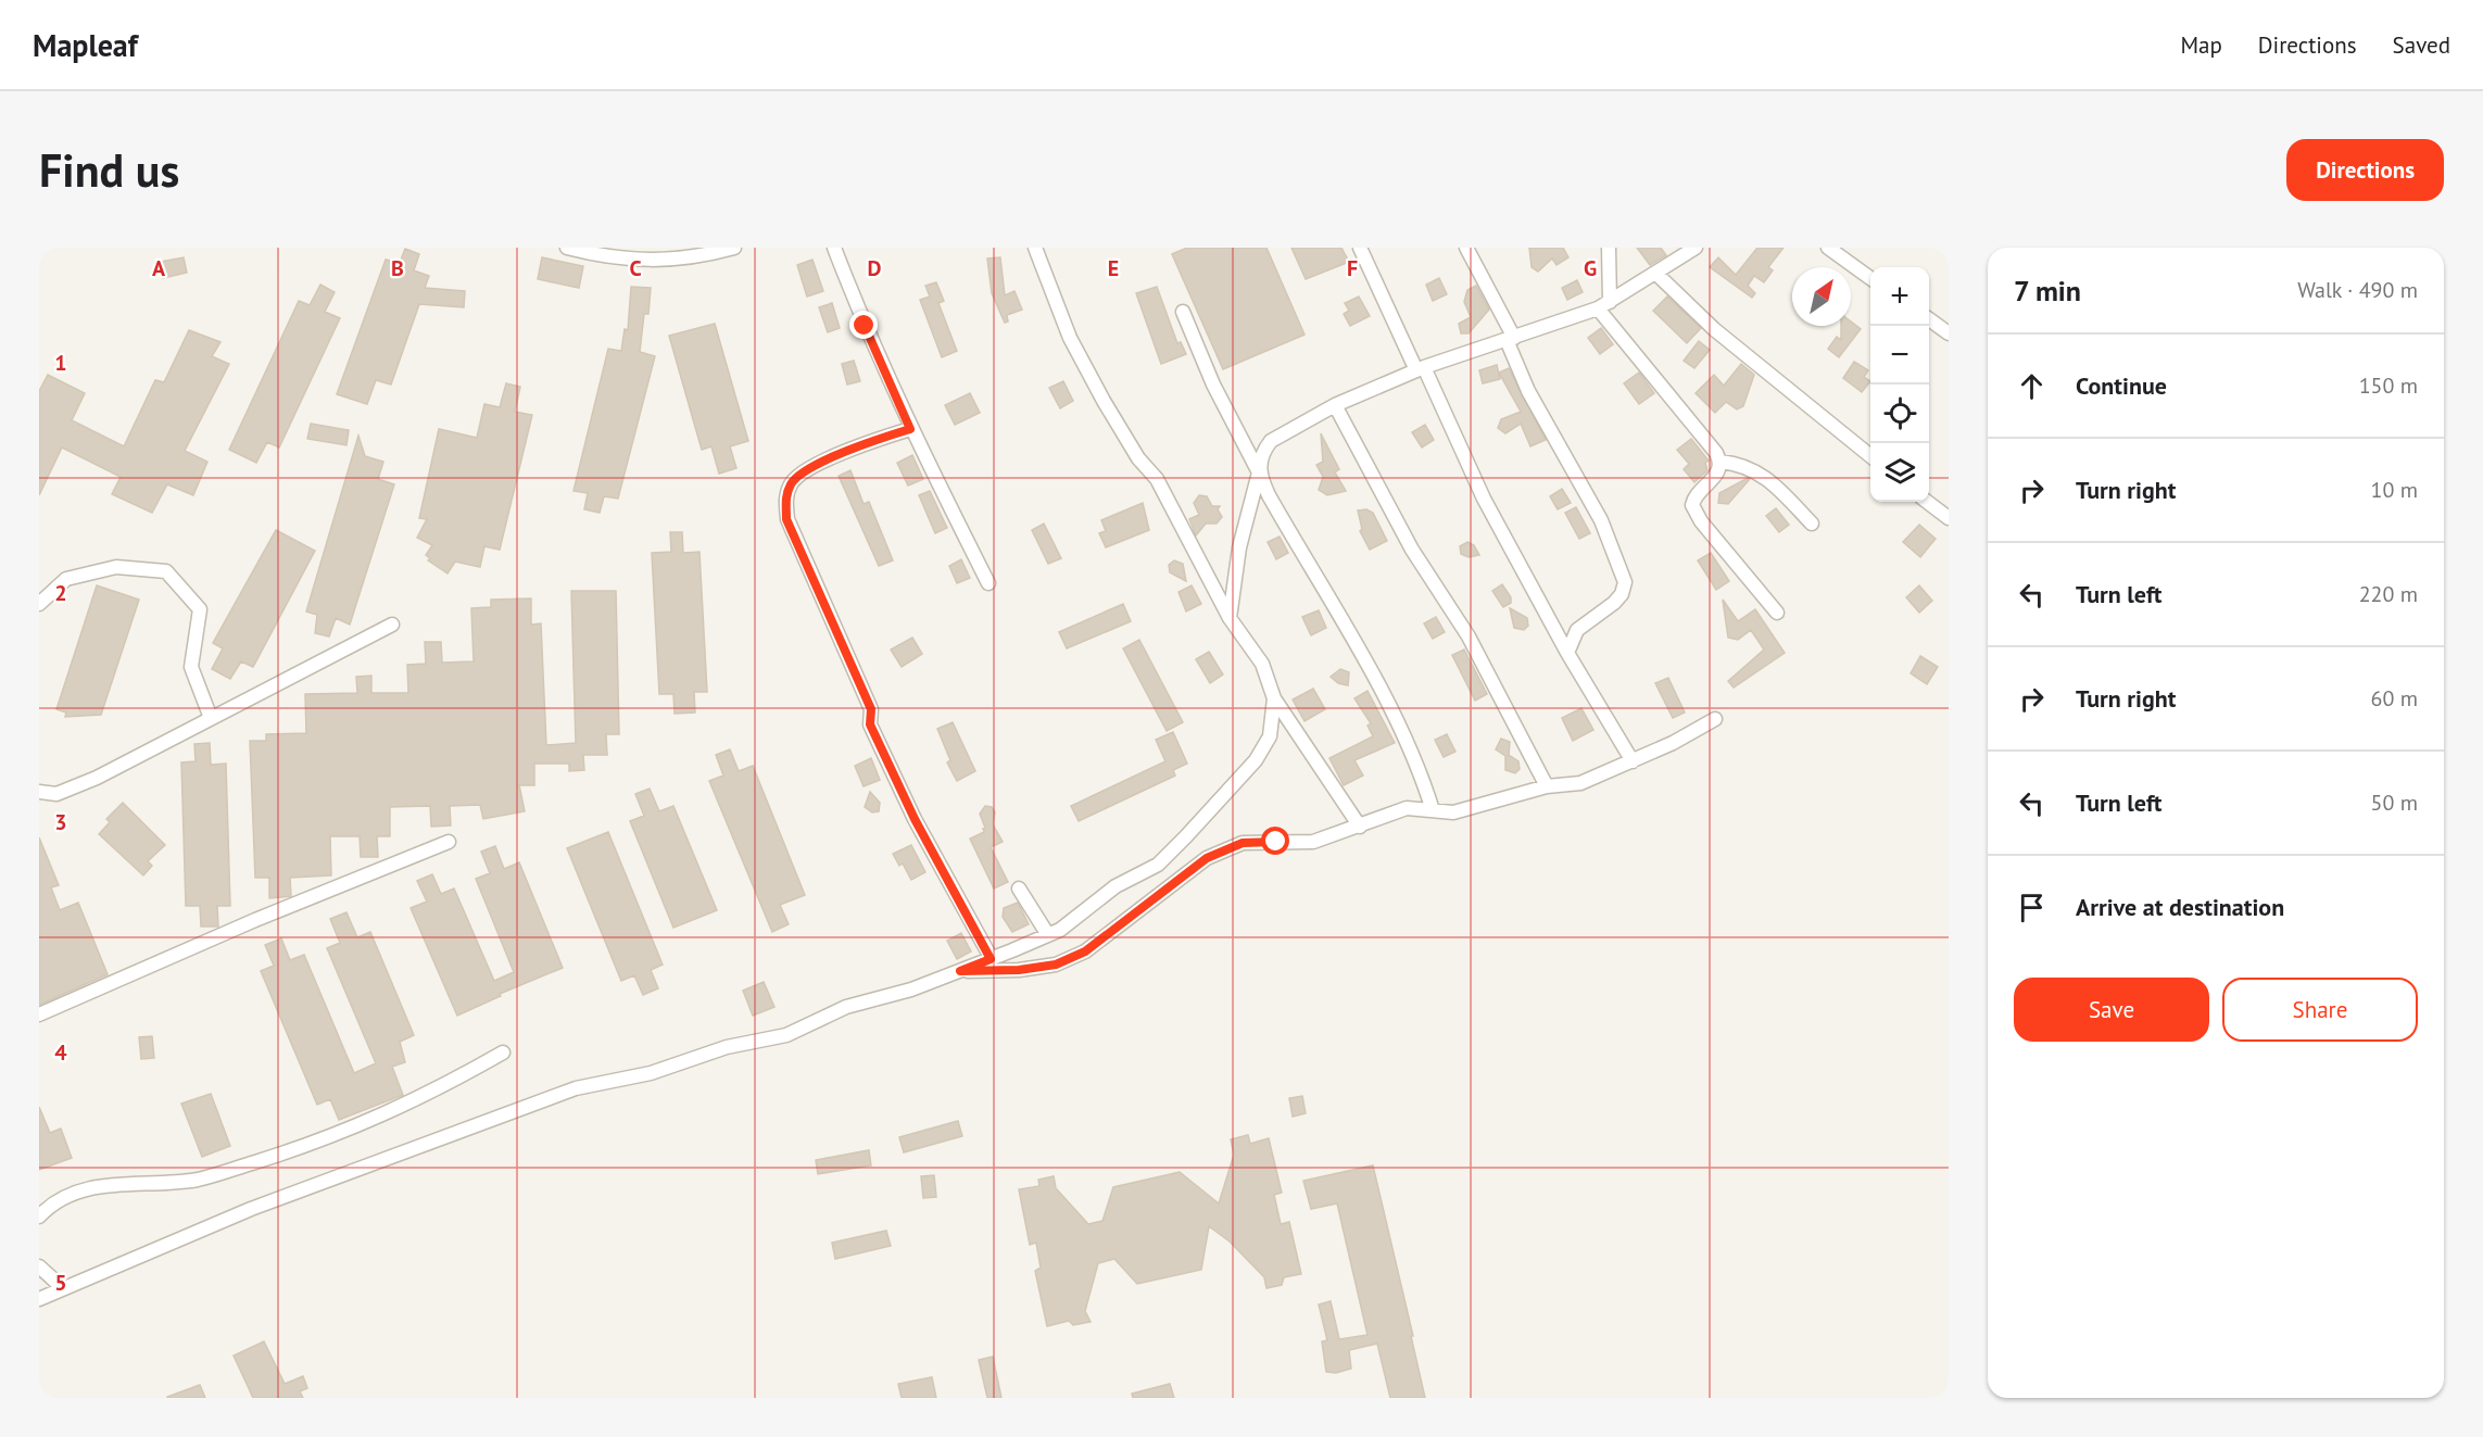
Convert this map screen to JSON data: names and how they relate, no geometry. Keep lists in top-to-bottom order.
{
  "north": "top right",
  "page": {
    "header": "Mapleaf",
    "nav": ["Map", "Directions", "Saved"],
    "buttons": [
      "Directions",
      ["Save", "Share"]
    ],
    "title": "Find us",
    "heading": ["7 min", "Walk · 490 m"],
    "map_buttons": ["+", "−"],
    "list": [
      ["Continue", "150 m"],
      ["Turn right", "10 m"],
      ["Turn left", "220 m"],
      ["Turn right", "60 m"],
      ["Turn left", "50 m"],
      "Arrive at destination"
    ]
  },
  "grid": {
    "columns": [
      "A",
      "B",
      "C",
      "D",
      "E",
      "F",
      "G"
    ],
    "rows": [
      "1",
      "2",
      "3",
      "4",
      "5"
    ]
  }
}
